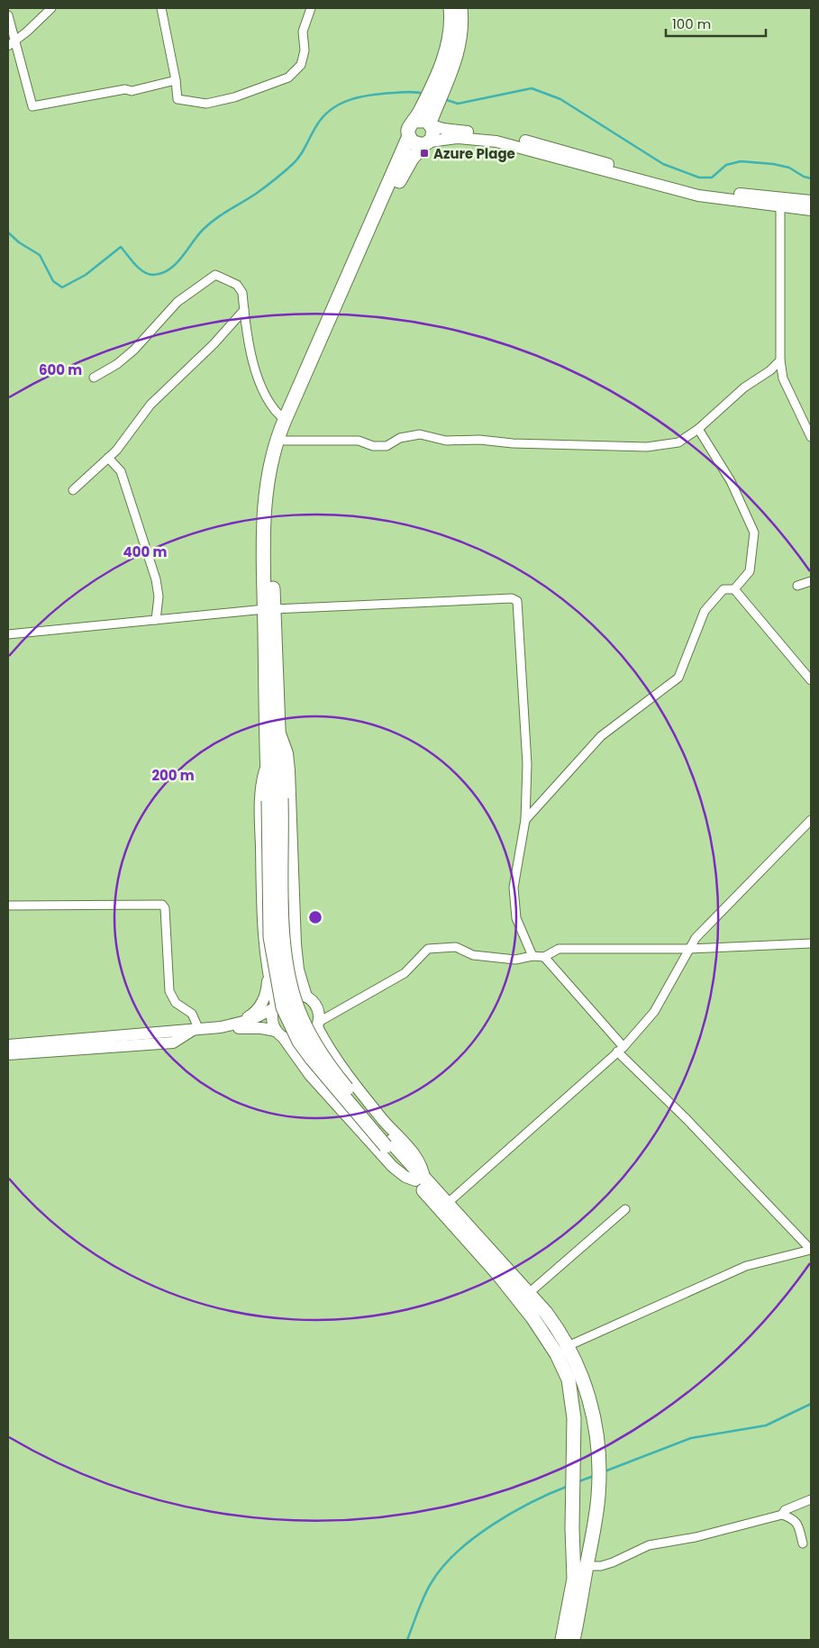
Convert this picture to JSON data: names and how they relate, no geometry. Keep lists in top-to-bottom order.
{
  "places": {
    "transit": ["Azure Plage"]
  },
  "scale_bar": "100 m",
  "rings": ["600 m", "400 m", "200 m"]
}
